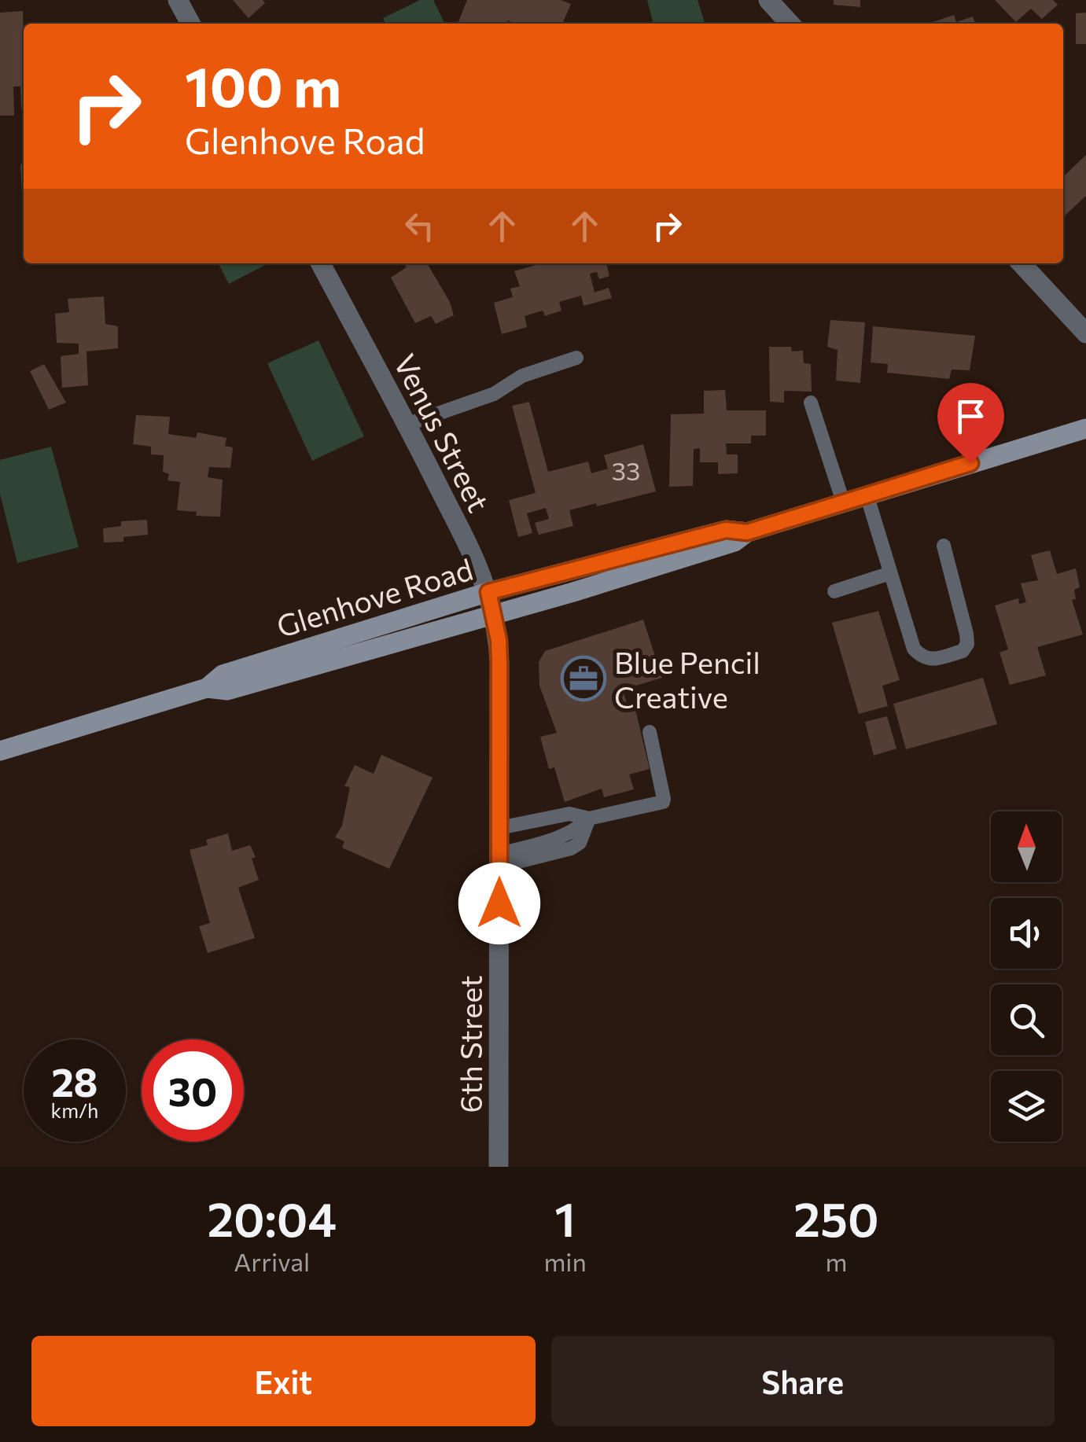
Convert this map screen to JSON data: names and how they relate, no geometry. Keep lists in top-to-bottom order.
{
  "streets": {
    "main road": ["Glenhove Road"],
    "street": ["Venus Street", "6th Street"]
  },
  "crossings": [
    ["Venus Street", "Glenhove Road"],
    ["Venus Street", "6th Street"]
  ],
  "places": {
    "office": ["Blue Pencil Creative"]
  },
  "house_numbers": ["33"],
  "north": "top",
  "page": {
    "turn": ["100 m", "Glenhove Road"],
    "speed": "28 km/h",
    "limit": "30",
    "eta": [
      "20:04",
      "Arrival",
      "1",
      "min",
      "250",
      "m"
    ],
    "buttons": ["Exit", "Share"]
  }
}
